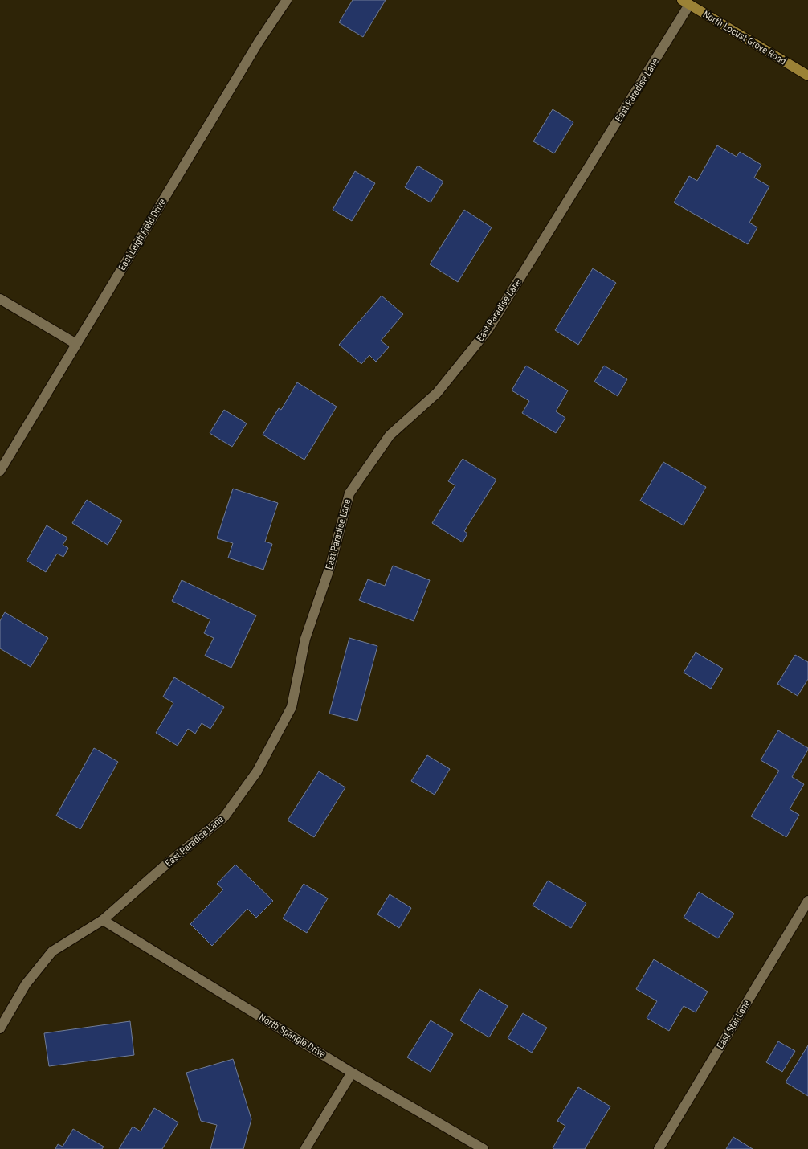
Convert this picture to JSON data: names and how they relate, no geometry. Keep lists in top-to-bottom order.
{
  "streets": {
    "main road": ["North Locust Grove Road"],
    "street": [
      "East Paradise Lane",
      "East Leigh Field Drive",
      "East Star Lane",
      "North Spangle Drive"
    ]
  },
  "crossings": [
    ["North Locust Grove Road", "East Paradise Lane"],
    ["East Paradise Lane", "North Spangle Drive"]
  ]
}
